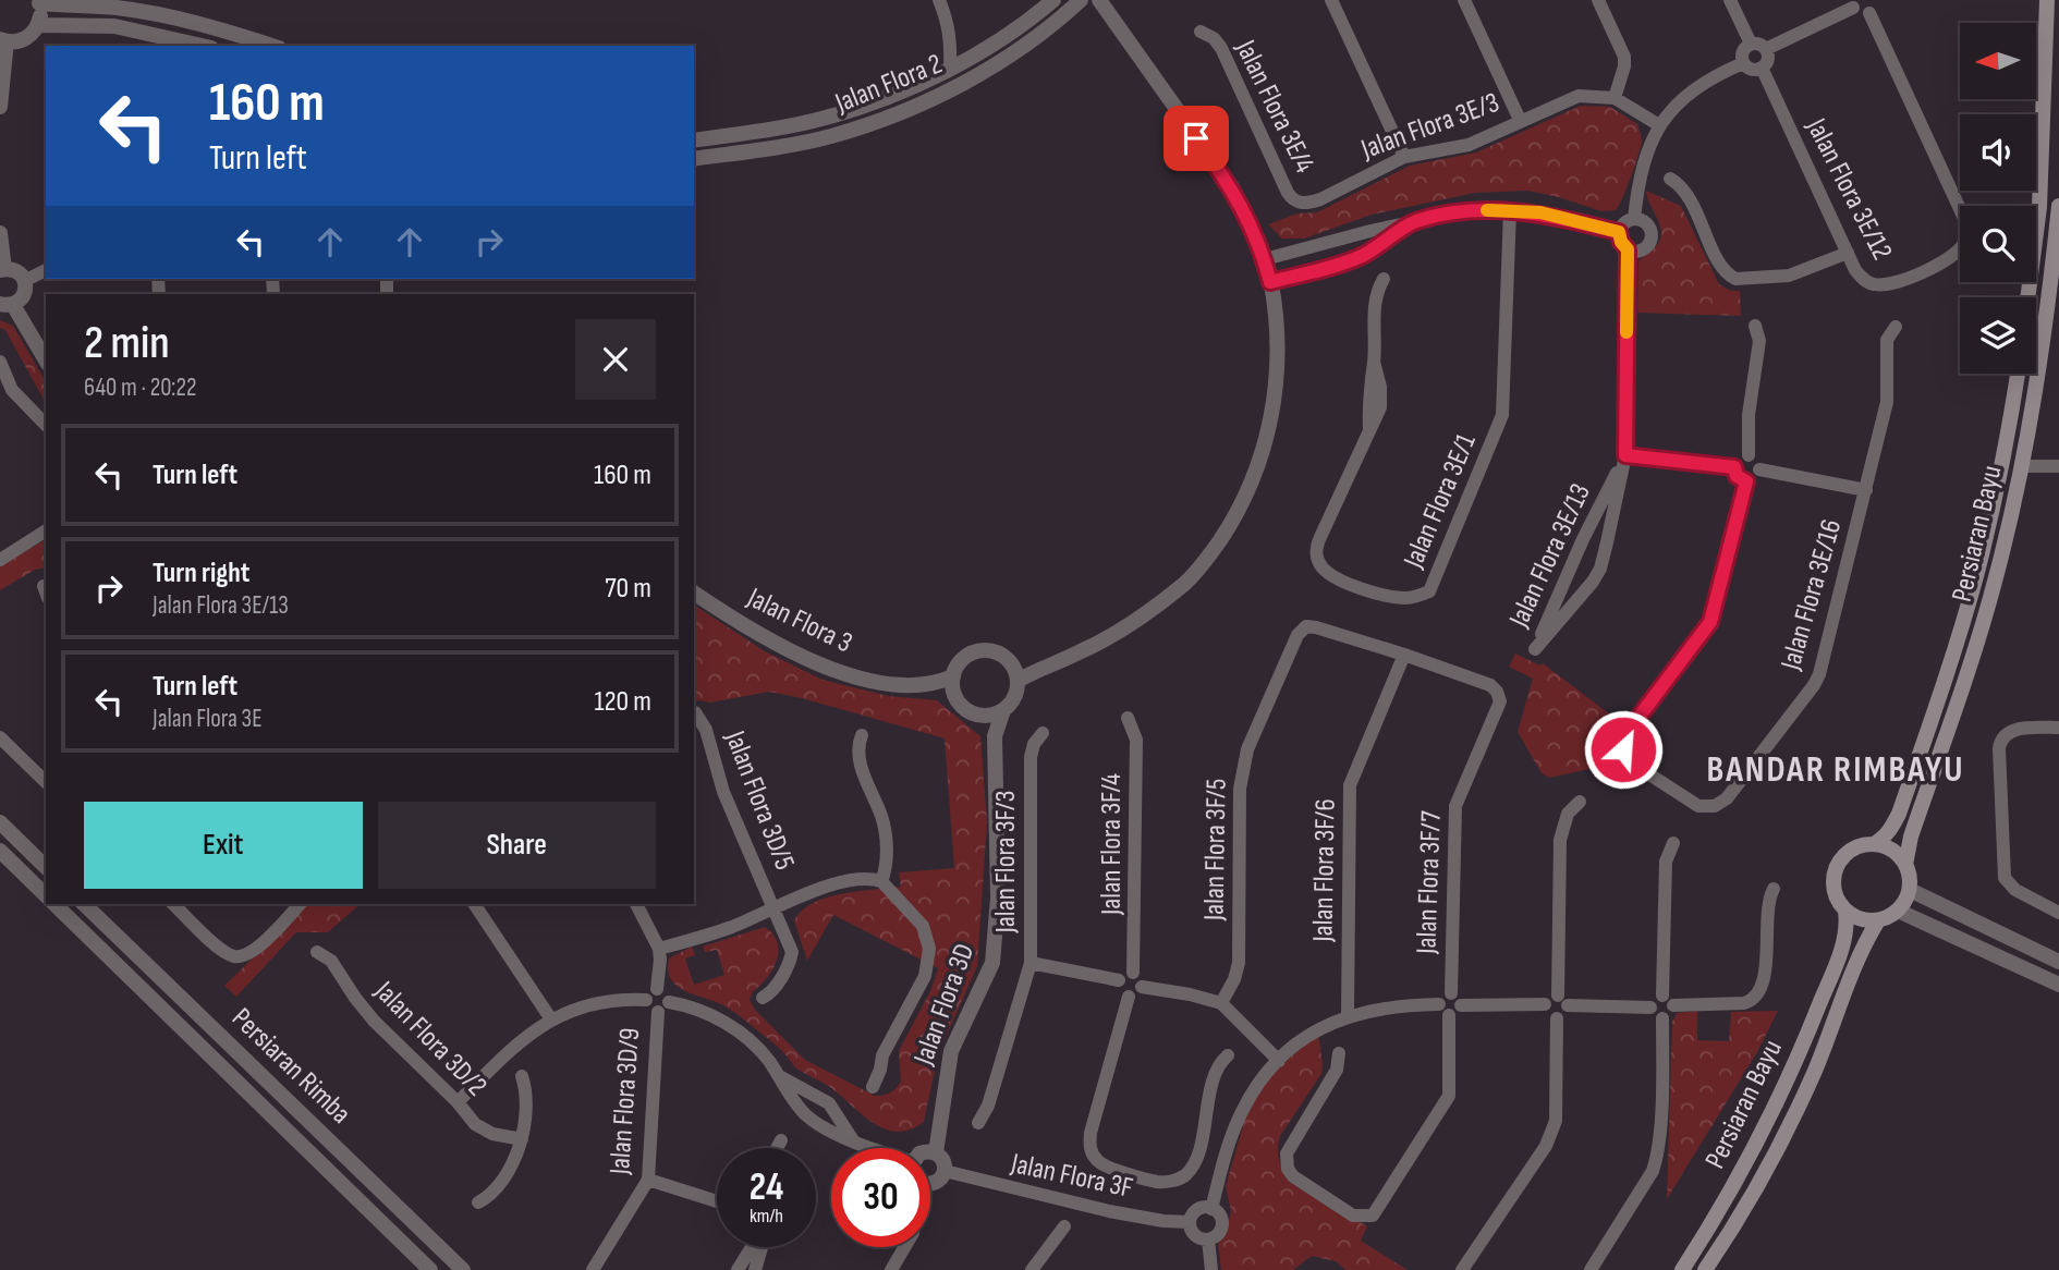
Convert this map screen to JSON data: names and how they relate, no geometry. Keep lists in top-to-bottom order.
{
  "streets": {
    "main road": ["Persiaran Bayu"],
    "street": [
      "Jalan Flora 2",
      "Jalan Flora 3E/4",
      "Jalan Flora 3E/3",
      "Jalan Flora 3E/12",
      "Jalan Flora 3E/1",
      "Jalan Flora 3E/13",
      "Jalan Flora 3E/16",
      "Jalan Flora 3",
      "Jalan Flora 3D/5",
      "Jalan Flora 3F/4",
      "Jalan Flora 3F/5",
      "Jalan Flora 3F/3",
      "Jalan Flora 3F/6",
      "Jalan Flora 3F/7",
      "Jalan Flora 3D",
      "Jalan Flora 3D/2",
      "Persiaran Rimba",
      "Jalan Flora 3D/9",
      "Jalan Flora 3F"
    ]
  },
  "crossings": [
    ["Jalan Flora 3E/4", "Jalan Flora 3E/3"],
    ["Jalan Flora 3", "Jalan Flora 3D"],
    ["Jalan Flora 3F/5", "Jalan Flora 3F/6"],
    ["Jalan Flora 3F/5", "Jalan Flora 3F/7"],
    ["Jalan Flora 3F/6", "Jalan Flora 3F/7"]
  ],
  "districts": ["BANDAR RIMBAYU"],
  "north": "left",
  "page": {
    "turn": ["160 m", "Turn left"],
    "heading": ["2 min", "640 m · 20:22"],
    "list": [
      {
        "name": "Turn left",
        "value": "160 m"
      },
      {
        "name": "Turn right",
        "note": "Jalan Flora 3E/13",
        "value": "70 m"
      },
      {
        "name": "Turn left",
        "note": "Jalan Flora 3E",
        "value": "120 m"
      }
    ],
    "buttons": ["Exit", "Share"],
    "speed": "24 km/h",
    "limit": "30"
  }
}
